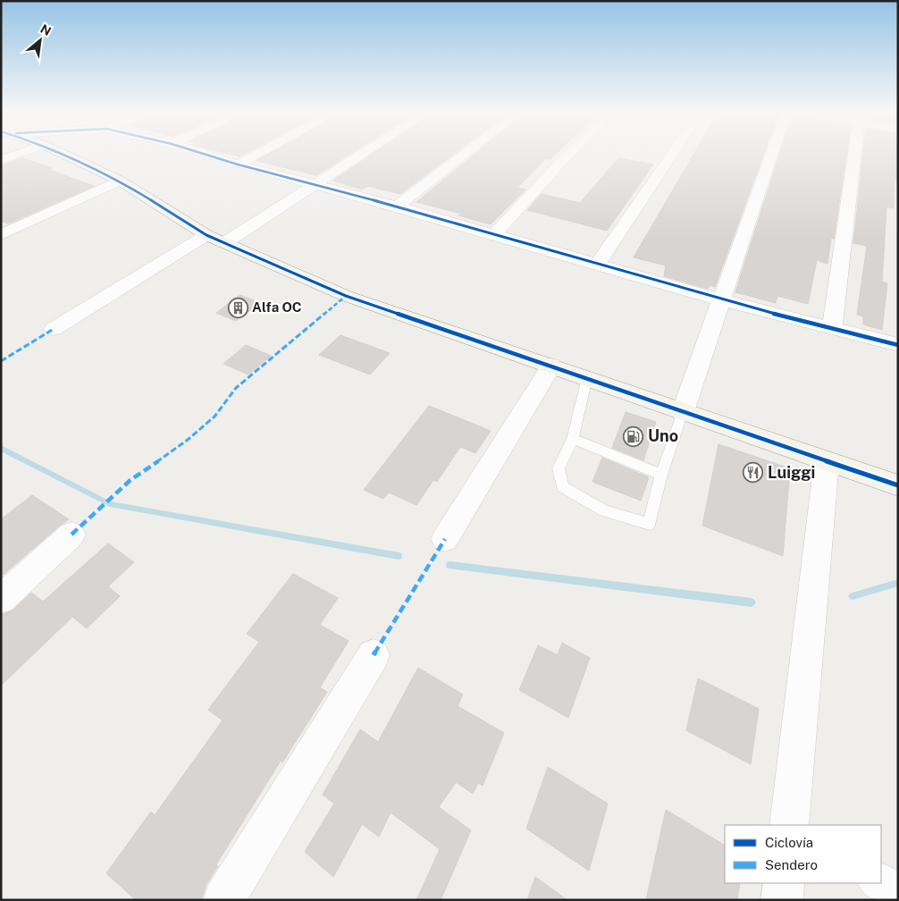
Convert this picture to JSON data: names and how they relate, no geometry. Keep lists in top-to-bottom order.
{
  "places": {
    "building": ["Alfa OC"],
    "fuel station": ["Uno"],
    "restaurant": ["Luiggi"]
  },
  "legend": ["Ciclovía", "Sendero"],
  "north": "top right"
}
